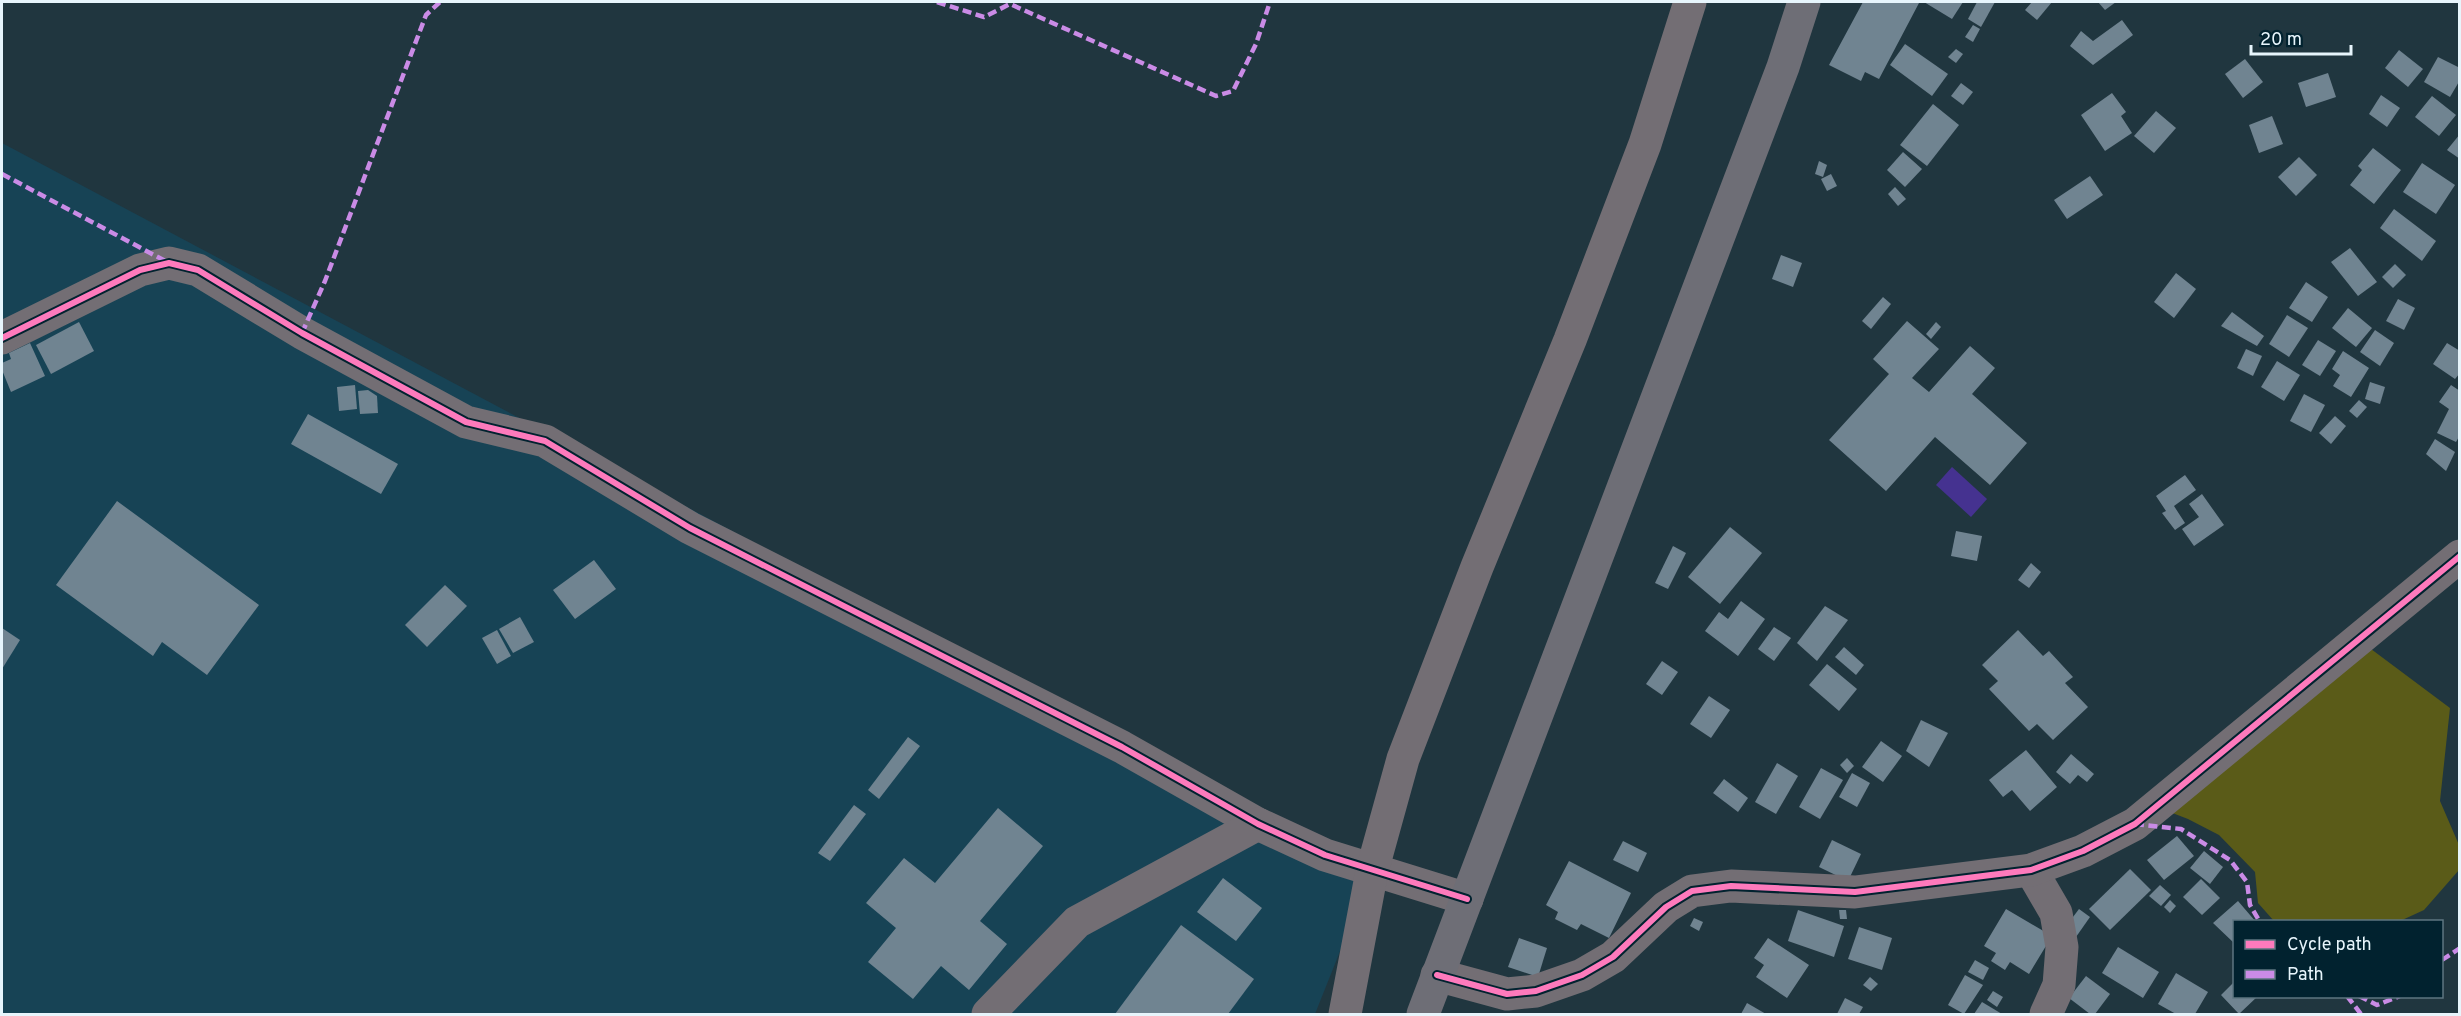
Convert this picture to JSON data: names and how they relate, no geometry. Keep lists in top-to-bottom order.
{
  "legend": ["Cycle path", "Path"],
  "scale_bar": "20 m"
}
